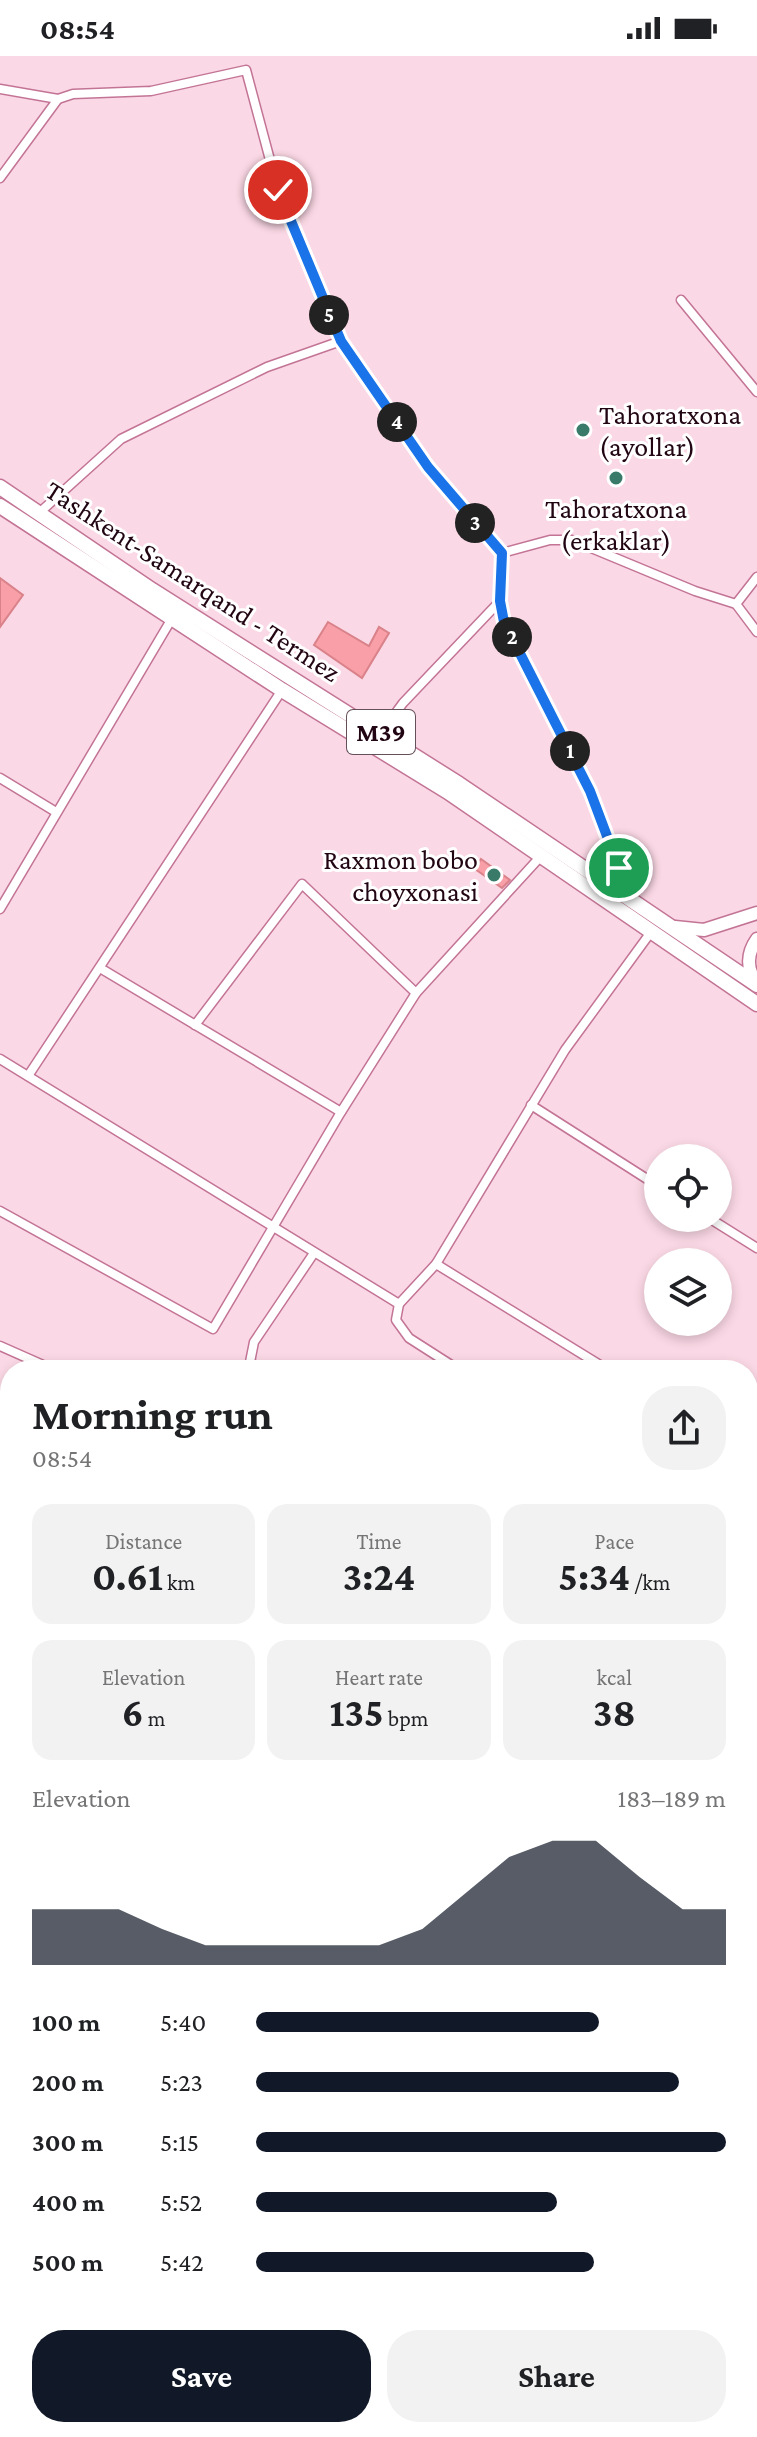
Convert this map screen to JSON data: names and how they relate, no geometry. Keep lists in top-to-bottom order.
{
  "streets": {
    "highway": ["Tashkent-Samarqand - Termez", "M39"]
  },
  "places": ["Tahoratxona (ayollar)", "Tahoratxona (erkaklar)", "Raxmon bobo choyxonasi"],
  "page": {
    "status": "08:54",
    "pins": [
      "5",
      "4",
      "3",
      "2",
      "1"
    ],
    "heading": ["Morning run", "08:54"],
    "stats": [
      ["Distance", "0.61 km"],
      ["Time", "3:24"],
      ["Pace", "5:34 /km"],
      ["Elevation", "6 m"],
      ["Heart rate", "135 bpm"],
      ["kcal", "38"]
    ],
    "chart": ["Elevation", "183–189 m"],
    "list": [
      {
        "name": "100 m",
        "note": "5:40"
      },
      {
        "name": "200 m",
        "note": "5:23"
      },
      {
        "name": "300 m",
        "note": "5:15"
      },
      {
        "name": "400 m",
        "note": "5:52"
      },
      {
        "name": "500 m",
        "note": "5:42"
      }
    ],
    "buttons": ["Save", "Share"]
  }
}
